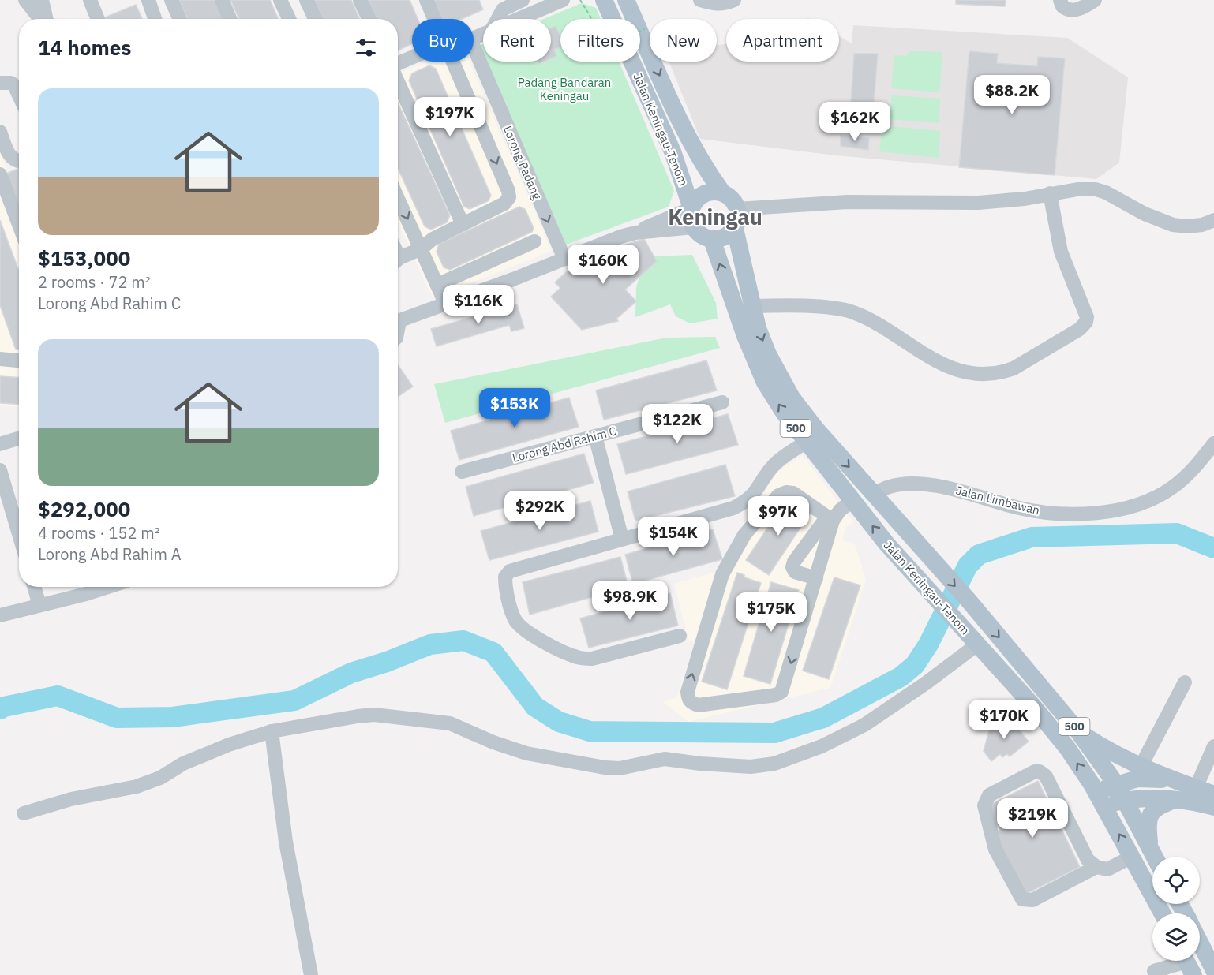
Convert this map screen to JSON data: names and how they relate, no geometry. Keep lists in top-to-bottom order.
{
  "streets": {
    "main road": ["Jalan Keningau-Tenom", "500"],
    "street": ["Lorong Padang", "Lorong Abd Rahim C", "Jalan Limbawan"]
  },
  "crossings": [
    ["Jalan Keningau-Tenom", "500"],
    ["Jalan Keningau-Tenom", "Jalan Limbawan"]
  ],
  "districts": ["Keningau"],
  "parks": ["Padang Bandaran Keningau"],
  "page": {
    "chip": [
      "Buy",
      "Rent",
      "Filters",
      "New",
      "Apartment"
    ],
    "heading": "14 homes",
    "price": [
      "$88.2K",
      "$197K",
      "$162K",
      "$160K",
      "$116K",
      "$153K",
      "$122K",
      "$292K",
      "$97K",
      "$154K",
      "$98.9K",
      "$175K",
      "$170K",
      "$219K"
    ],
    "list": [
      {
        "name": "$153,000",
        "note": "2 rooms · 72 m² · Lorong Abd Rahim C"
      },
      {
        "name": "$292,000",
        "note": "4 rooms · 152 m² · Lorong Abd Rahim A"
      }
    ]
  }
}
